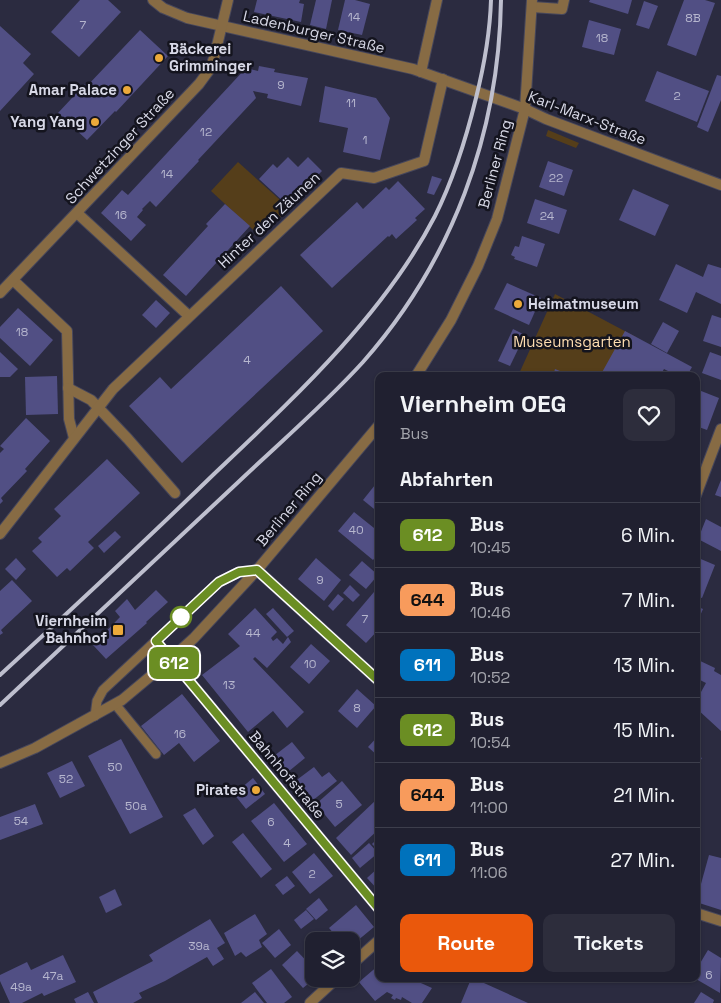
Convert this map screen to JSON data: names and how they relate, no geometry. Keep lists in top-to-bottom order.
{
  "streets": {
    "street": [
      "Ladenburger Straße",
      "Karl-Marx-Straße",
      "Schwetzinger Straße",
      "Berliner Ring",
      "Hinter den Zäunen",
      "Bahnhofstraße"
    ]
  },
  "crossings": [
    ["Ladenburger Straße", "Karl-Marx-Straße"],
    ["Ladenburger Straße", "Schwetzinger Straße"],
    ["Ladenburger Straße", "Hinter den Zäunen"],
    ["Karl-Marx-Straße", "Berliner Ring"],
    ["Karl-Marx-Straße", "Hinter den Zäunen"],
    ["Berliner Ring", "Bahnhofstraße"]
  ],
  "parks": ["Museumsgarten"],
  "places": {
    "other": [
      "Bäckerei Grimminger",
      "Amar Palace",
      "Yang Yang",
      "Heimatmuseum",
      "Pirates"
    ],
    "transit": ["Viernheim Bahnhof"]
  },
  "lines": ["bus line 612"],
  "house_numbers": [
    "14",
    "8B",
    "7",
    "18",
    "9",
    "2",
    "11",
    "12",
    "1",
    "14",
    "22",
    "16",
    "24",
    "18",
    "4",
    "40",
    "9",
    "7",
    "44",
    "10",
    "13",
    "8",
    "16",
    "50",
    "52",
    "5",
    "50a",
    "54",
    "6",
    "4",
    "2",
    "39a",
    "6",
    "47a",
    "49a"
  ],
  "page": {
    "on_map": "612",
    "heading": [
      ["Viernheim OEG", "Bus"],
      "Abfahrten"
    ],
    "list": [
      {
        "mark": "612",
        "name": "Bus",
        "note": "10:45",
        "value": "6 Min."
      },
      {
        "mark": "644",
        "name": "Bus",
        "note": "10:46",
        "value": "7 Min."
      },
      {
        "mark": "611",
        "name": "Bus",
        "note": "10:52",
        "value": "13 Min."
      },
      {
        "mark": "612",
        "name": "Bus",
        "note": "10:54",
        "value": "15 Min."
      },
      {
        "mark": "644",
        "name": "Bus",
        "note": "11:00",
        "value": "21 Min."
      },
      {
        "mark": "611",
        "name": "Bus",
        "note": "11:06",
        "value": "27 Min."
      }
    ],
    "buttons": ["Route", "Tickets"]
  }
}
